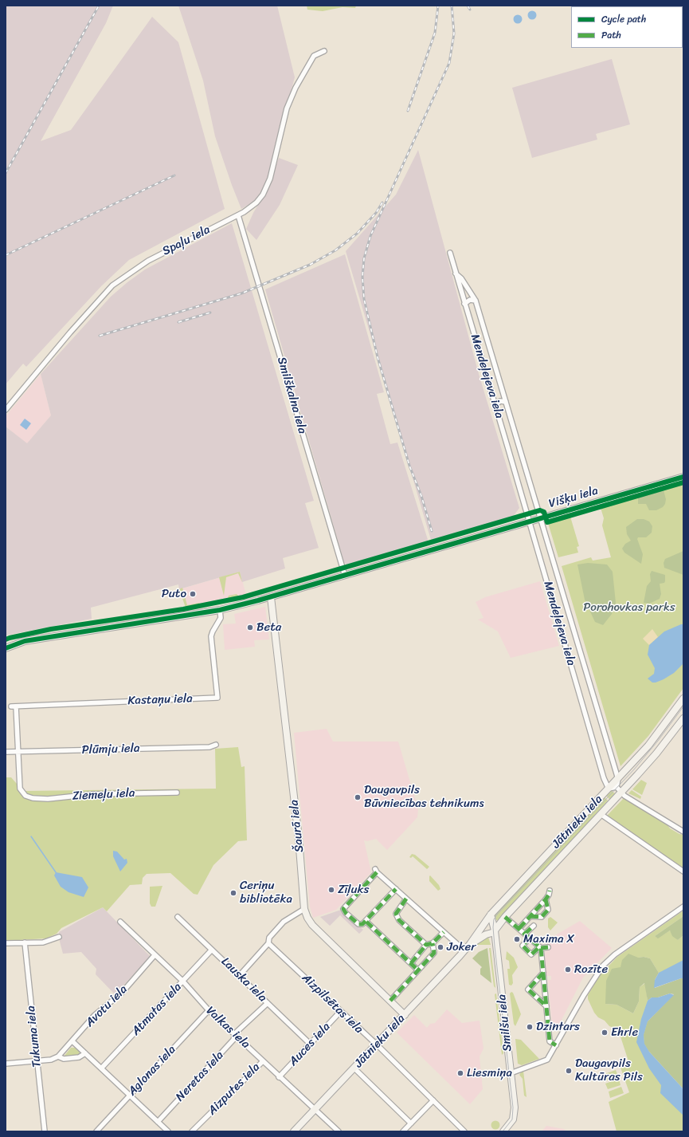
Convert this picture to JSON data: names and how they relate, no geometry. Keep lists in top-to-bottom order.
{
  "streets": {
    "street": [
      "Spaļu iela",
      "Mendeļejeva iela",
      "Smilškalna iela",
      "Višķu iela",
      "Kastaņu iela",
      "Plūmju iela",
      "Ziemeļu iela",
      "Jātnieku iela",
      "Šaurā iela",
      "Lauska iela",
      "Aizpilsētas iela",
      "Avotu iela",
      "Atmatas iela",
      "Smilšu iela",
      "Valkas iela",
      "Tukuma iela",
      "Auces iela",
      "Aglonas iela",
      "Neretas iela",
      "Aizputes iela"
    ]
  },
  "crossings": [
    ["Spaļu iela", "Smilškalna iela"],
    ["Mendeļejeva iela", "Višķu iela"],
    ["Mendeļejeva iela", "Jātnieku iela"],
    ["Smilškalna iela", "Višķu iela"],
    ["Višķu iela", "Kastaņu iela"],
    ["Višķu iela", "Šaurā iela"],
    ["Kastaņu iela", "Plūmju iela"],
    ["Kastaņu iela", "Ziemeļu iela"],
    ["Plūmju iela", "Ziemeļu iela"],
    ["Jātnieku iela", "Šaurā iela"],
    ["Jātnieku iela", "Aizpilsētas iela"],
    ["Jātnieku iela", "Smilšu iela"],
    ["Jātnieku iela", "Valkas iela"],
    ["Lauska iela", "Atmatas iela"],
    ["Lauska iela", "Auces iela"],
    ["Lauska iela", "Neretas iela"],
    ["Aizpilsētas iela", "Auces iela"],
    ["Avotu iela", "Valkas iela"],
    ["Atmatas iela", "Valkas iela"],
    ["Valkas iela", "Auces iela"],
    ["Valkas iela", "Aglonas iela"],
    ["Valkas iela", "Neretas iela"],
    ["Valkas iela", "Aizputes iela"]
  ],
  "parks": ["Porohovkas parks"],
  "places": [
    "Puto",
    "Beta",
    "Daugavpils Būvniecības tehnikums",
    "Zīļuks",
    "Ceriņu bibliotēka",
    "Maxima X",
    "Joker",
    "Rozīte",
    "Dzintars",
    "Ehrle",
    "Daugavpils Kultūras Pils",
    "Liesmiņa"
  ],
  "legend": ["Cycle path", "Path"]
}
